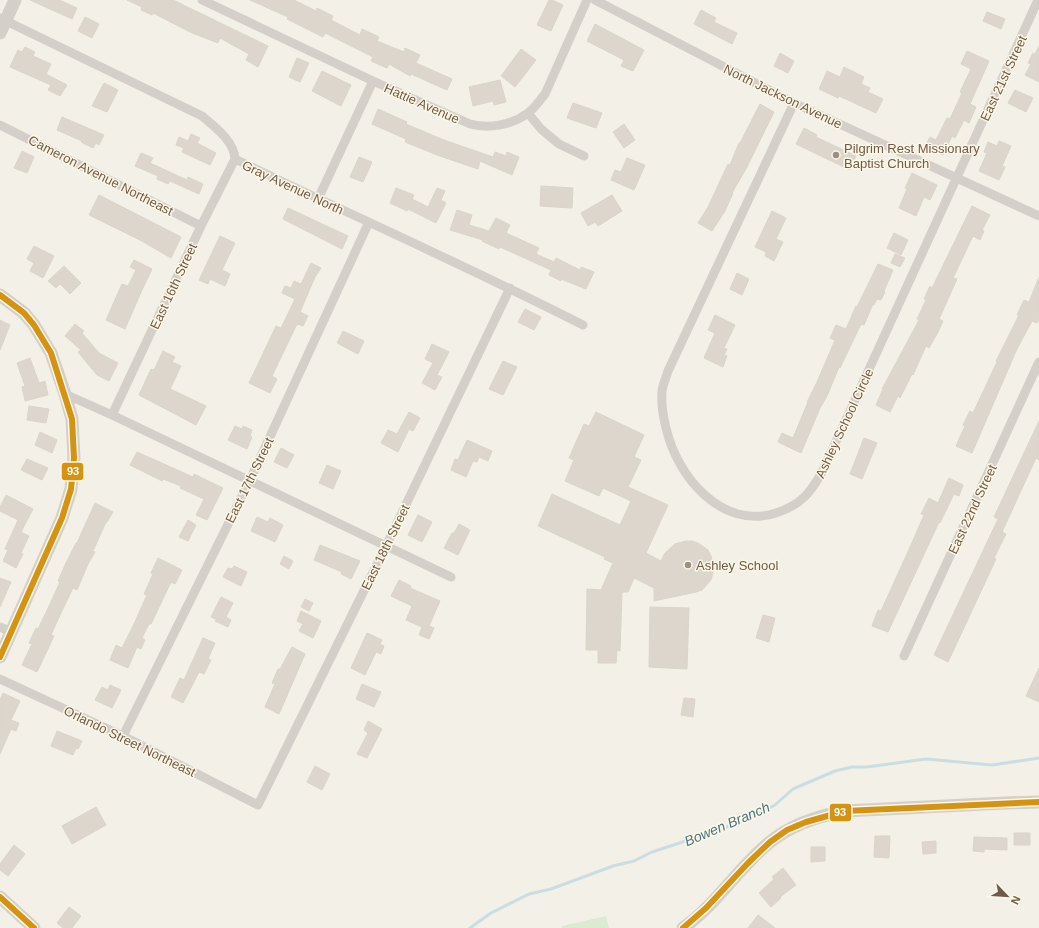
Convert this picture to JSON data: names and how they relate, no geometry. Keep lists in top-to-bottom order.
{
  "streets": {
    "street": [
      "East 21st Street",
      "North Jackson Avenue",
      "Hattie Avenue",
      "Cameron Avenue Northeast",
      "Gray Avenue North",
      "East 16th Street",
      "Ashley School Circle",
      "East 17th Street",
      "East 22nd Street",
      "East 18th Street",
      "Orlando Street Northeast"
    ]
  },
  "crossings": [
    ["East 21st Street", "North Jackson Avenue"],
    ["East 21st Street", "Ashley School Circle"],
    ["North Jackson Avenue", "Ashley School Circle"],
    ["Cameron Avenue Northeast", "East 16th Street"],
    ["Gray Avenue North", "East 16th Street"],
    ["Gray Avenue North", "East 17th Street"],
    ["Gray Avenue North", "East 18th Street"],
    ["East 17th Street", "Orlando Street Northeast"],
    ["East 18th Street", "Orlando Street Northeast"]
  ],
  "water": ["Bowen Branch"],
  "places": ["Pilgrim Rest Missionary Baptist Church", "Ashley School"],
  "lines": ["transit line 93"],
  "north": "bottom right"
}
